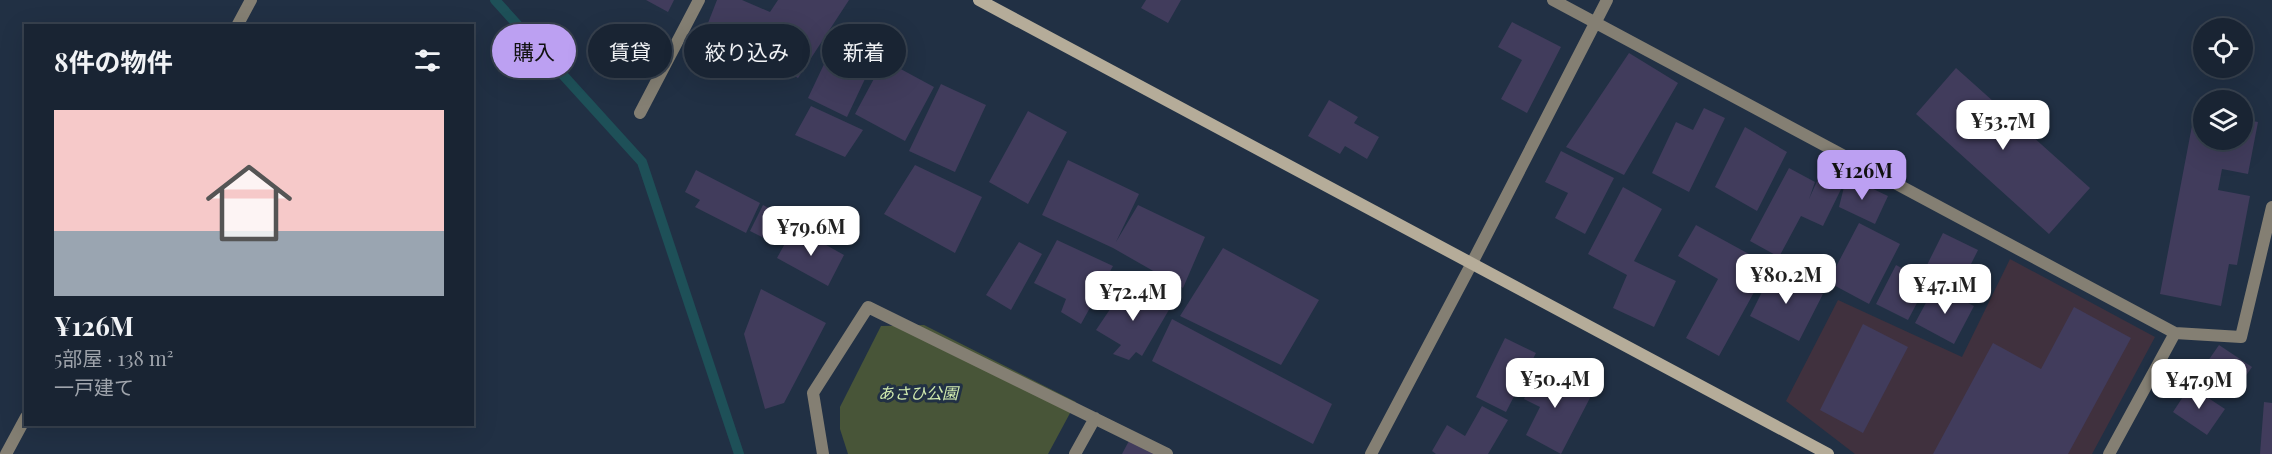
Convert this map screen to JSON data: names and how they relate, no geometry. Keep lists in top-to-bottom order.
{
  "parks": ["あさひ公園"],
  "page": {
    "chip": [
      "購入",
      "賃貸",
      "絞り込み",
      "新着"
    ],
    "heading": "8件の物件",
    "list": [
      {
        "name": "¥126M",
        "note": "5部屋 · 138 m² · 一戸建て"
      }
    ],
    "price": [
      "¥53.7M",
      "¥126M",
      "¥79.6M",
      "¥80.2M",
      "¥47.1M",
      "¥72.4M",
      "¥50.4M",
      "¥47.9M"
    ]
  }
}
